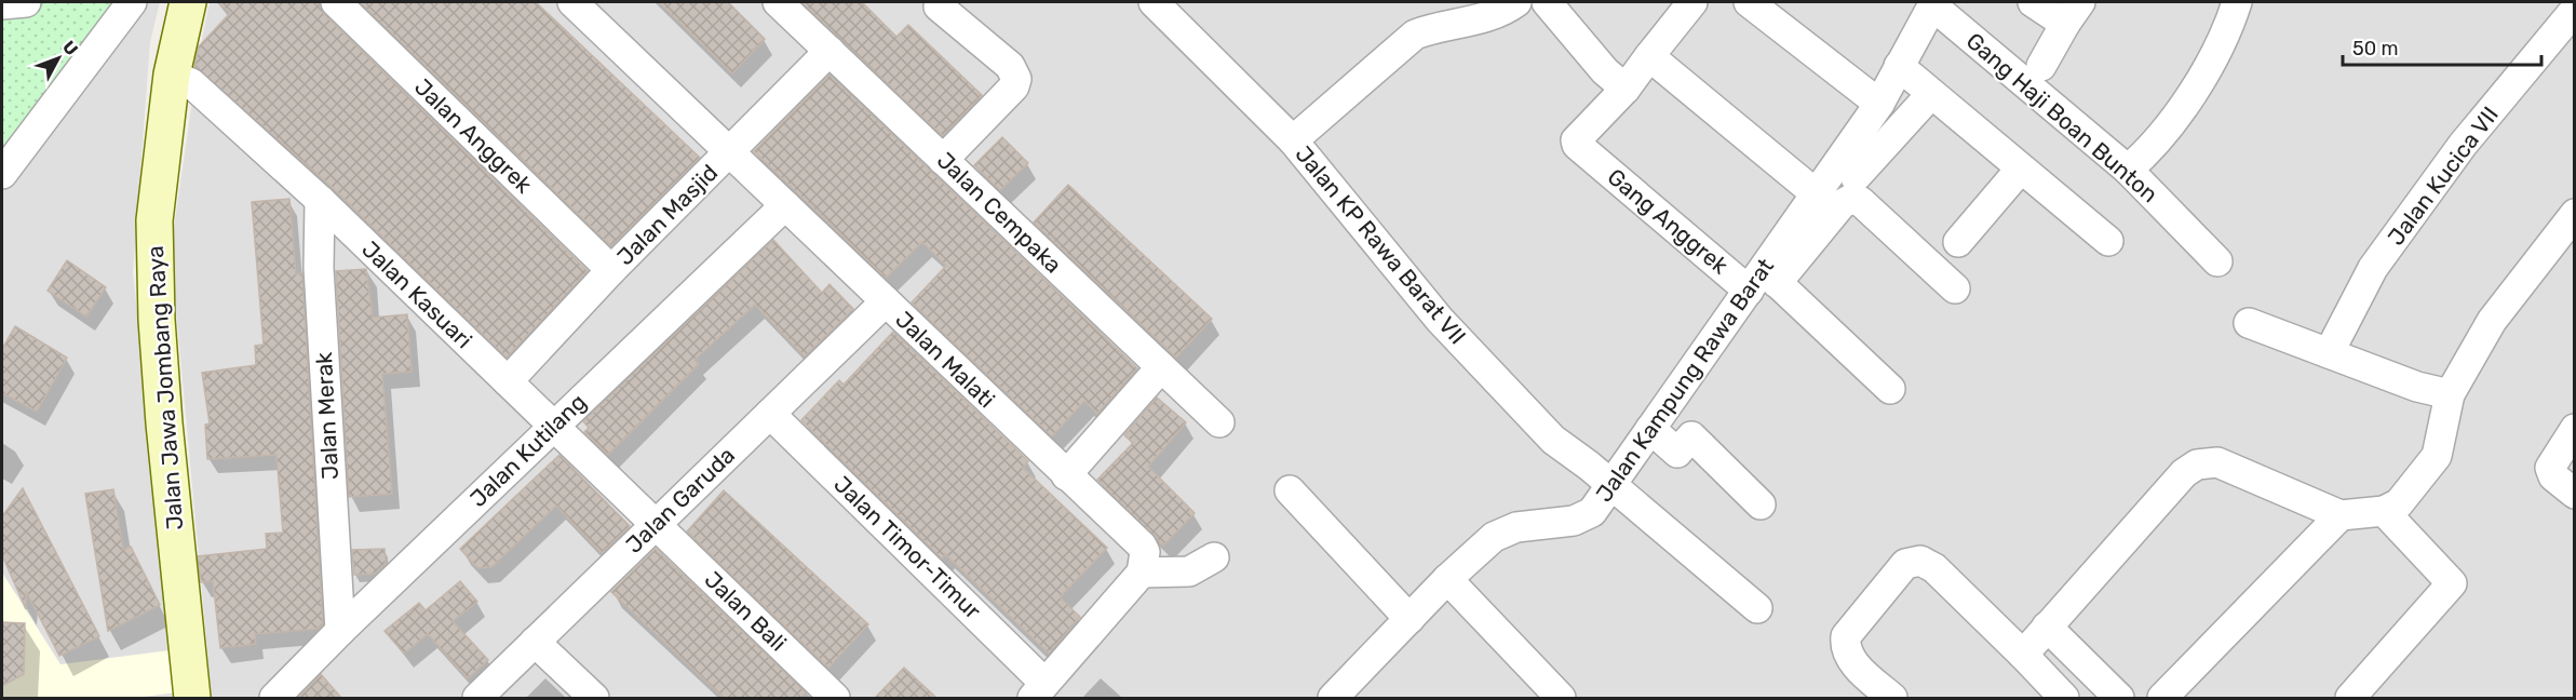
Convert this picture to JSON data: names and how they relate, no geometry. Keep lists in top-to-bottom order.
{
  "streets": {
    "main road": ["Jalan Jawa Jombang Raya"],
    "street": [
      "Gang Haji Boan Bunton",
      "Jalan Anggrek",
      "Jalan Kucica VII",
      "Jalan Cempaka",
      "Jalan Masjid",
      "Gang Anggrek",
      "Jalan KP Rawa Barat VII",
      "Jalan Kasuari",
      "Jalan Malati",
      "Jalan Kampung Rawa Barat",
      "Jalan Merak",
      "Jalan Kutilang",
      "Jalan Garuda",
      "Jalan Timor-Timur",
      "Jalan Bali"
    ]
  },
  "crossings": [
    ["Gang Haji Boan Bunton", "Jalan Kampung Rawa Barat"],
    ["Jalan Anggrek", "Jalan Masjid"],
    ["Jalan Cempaka", "Jalan Masjid"],
    ["Jalan Masjid", "Jalan Kasuari"],
    ["Jalan Masjid", "Jalan Malati"],
    ["Gang Anggrek", "Jalan Kampung Rawa Barat"],
    ["Jalan KP Rawa Barat VII", "Jalan Kampung Rawa Barat"],
    ["Jalan Kasuari", "Jalan Jawa Jombang Raya"],
    ["Jalan Kasuari", "Jalan Merak"],
    ["Jalan Kasuari", "Jalan Kutilang"],
    ["Jalan Kasuari", "Jalan Garuda"],
    ["Jalan Kasuari", "Jalan Bali"],
    ["Jalan Malati", "Jalan Kutilang"],
    ["Jalan Malati", "Jalan Garuda"],
    ["Jalan Merak", "Jalan Kutilang"],
    ["Jalan Garuda", "Jalan Timor-Timur"],
    ["Jalan Garuda", "Jalan Bali"]
  ],
  "scale_bar": "50 m",
  "north": "top right"
}
